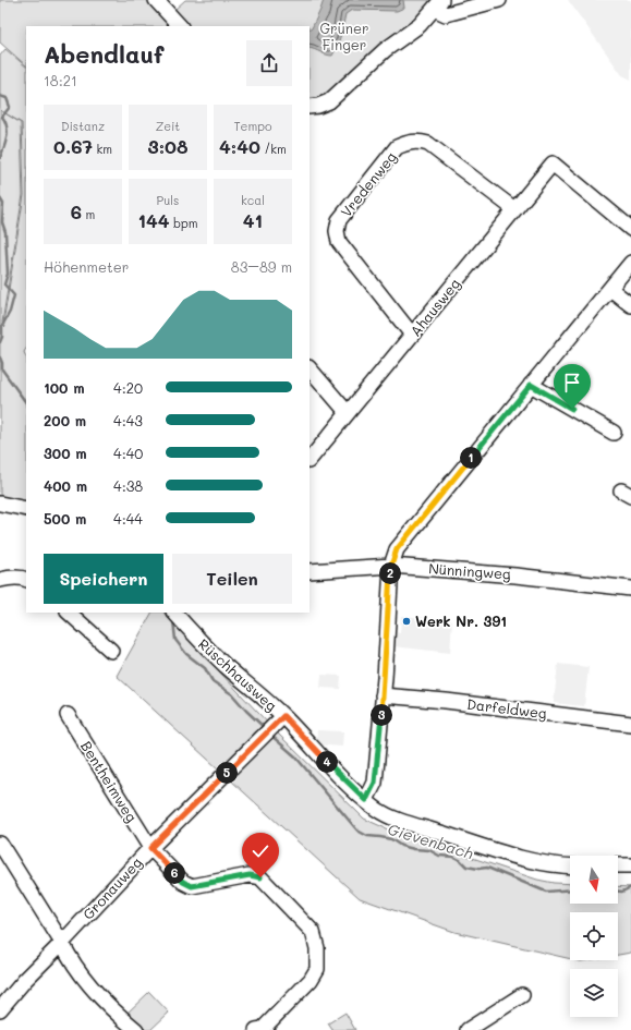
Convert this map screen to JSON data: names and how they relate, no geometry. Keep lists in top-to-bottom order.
{
  "streets": {
    "street": [
      "Vredenweg",
      "Ahausweg",
      "Nünningweg",
      "Rüschhausweg",
      "Darfeldweg",
      "Bentheimweg",
      "Gronauweg"
    ]
  },
  "crossings": [
    ["Vredenweg", "Ahausweg"],
    ["Rüschhausweg", "Gronauweg"],
    ["Bentheimweg", "Gronauweg"]
  ],
  "water": ["Gievenbach"],
  "parks": ["Grüner Finger"],
  "places": ["Werk Nr. 391"],
  "north": "bottom",
  "page": {
    "heading": ["Abendlauf", "18:21"],
    "stats": [
      ["Distanz", "0.67 km"],
      ["Zeit", "3:08"],
      ["Tempo", "4:40 /km"],
      ["6 m"],
      ["Puls", "144 bpm"],
      ["kcal", "41"]
    ],
    "chart": ["Höhenmeter", "83–89 m"],
    "list": [
      {
        "name": "100 m",
        "note": "4:20"
      },
      {
        "name": "200 m",
        "note": "4:43"
      },
      {
        "name": "300 m",
        "note": "4:40"
      },
      {
        "name": "400 m",
        "note": "4:38"
      },
      {
        "name": "500 m",
        "note": "4:44"
      }
    ],
    "pins": [
      "1",
      "2",
      "3",
      "4",
      "5",
      "6"
    ],
    "buttons": ["Speichern", "Teilen"]
  }
}
